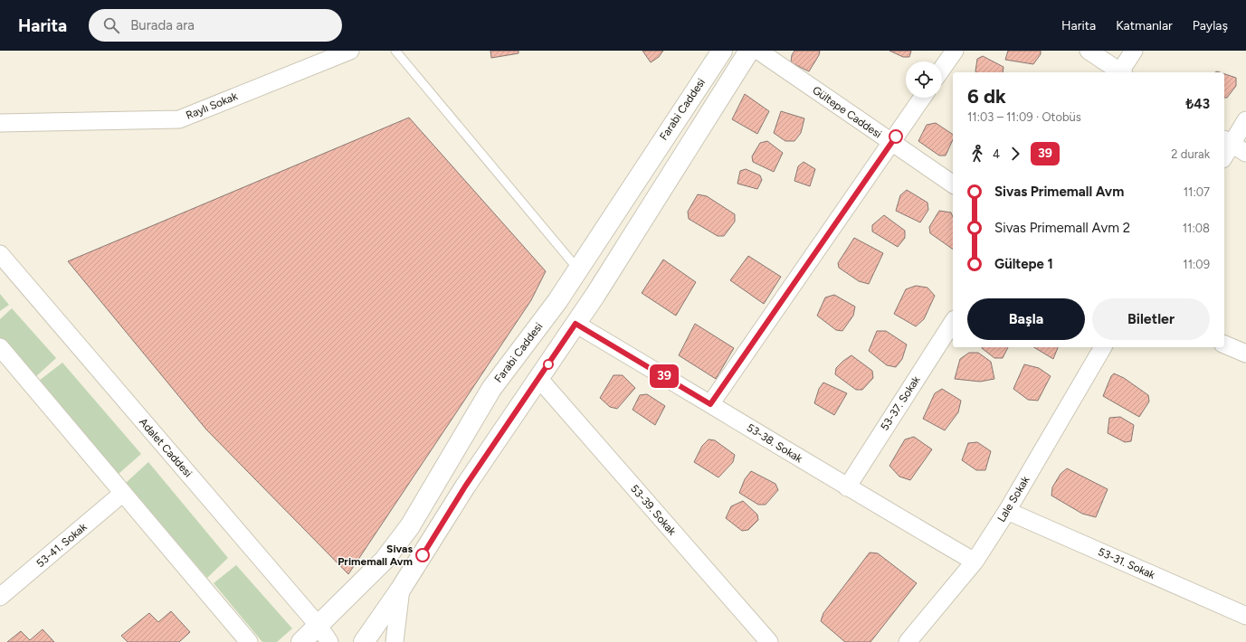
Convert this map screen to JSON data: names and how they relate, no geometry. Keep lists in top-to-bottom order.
{
  "streets": {
    "street": [
      "Raylı Sokak",
      "Farabi Caddesi",
      "Gültepe Caddesi",
      "53-37. Sokak",
      "53-38. Sokak",
      "Adalet Caddesi",
      "Lale Sokak",
      "53-39. Sokak",
      "53-41. Sokak",
      "53-31. Sokak"
    ]
  },
  "crossings": [
    ["Farabi Caddesi", "Adalet Caddesi"],
    ["53-37. Sokak", "53-38. Sokak"],
    ["53-38. Sokak", "Lale Sokak"],
    ["Lale Sokak", "53-31. Sokak"]
  ],
  "places": ["Sivas Primemall Avm"],
  "lines": ["bus line 39"],
  "page": {
    "header": "Harita",
    "search": "Burada ara",
    "nav": ["Harita", "Katmanlar", "Paylaş"],
    "on_map": "39",
    "heading": ["6 dk", "11:03 – 11:09 · Otobüs", "₺43"],
    "legs": ["4", "39", "2 durak"],
    "list": [
      {
        "name": "Sivas Primemall Avm",
        "value": "11:07"
      },
      {
        "name": "Sivas Primemall Avm 2",
        "value": "11:08"
      },
      {
        "name": "Gültepe 1",
        "value": "11:09"
      }
    ],
    "buttons": ["Başla", "Biletler"]
  }
}
